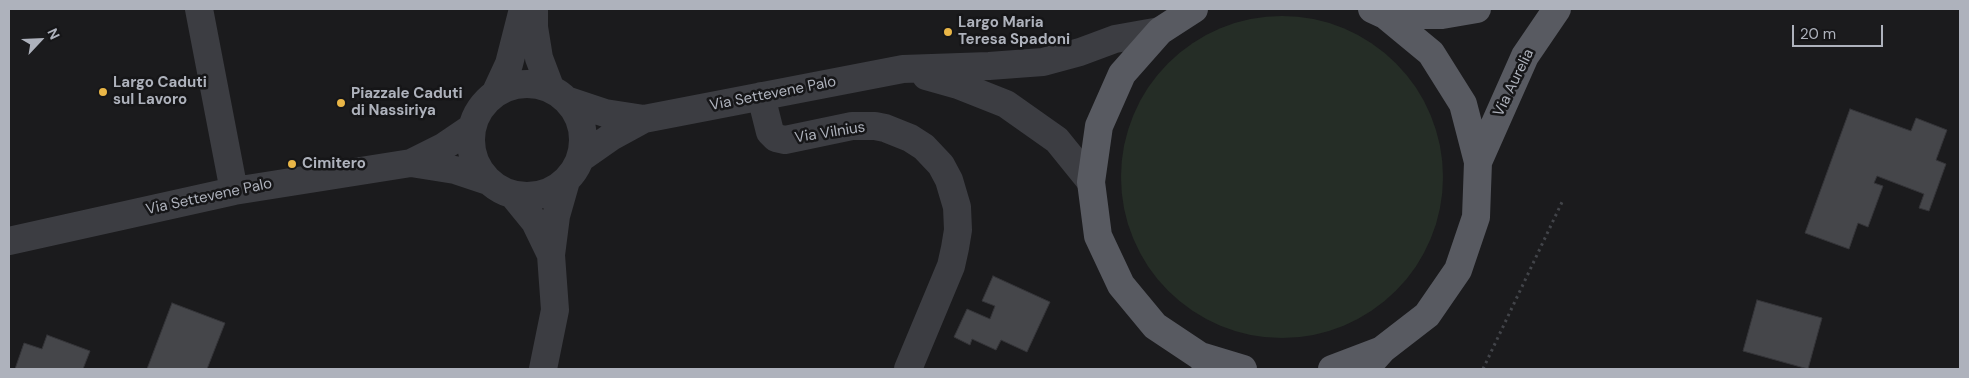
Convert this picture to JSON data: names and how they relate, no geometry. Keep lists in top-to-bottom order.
{
  "streets": {
    "main road": ["Via Aurelia"],
    "street": ["Via Settevene Palo", "Via Vilnius"]
  },
  "crossings": [
    ["Via Settevene Palo", "Via Vilnius"]
  ],
  "places": [
    "Largo Maria Teresa Spadoni",
    "Largo Caduti sul Lavoro",
    "Piazzale Caduti di Nassiriya",
    "Cimitero"
  ],
  "scale_bar": "20 m",
  "north": "top right"
}
